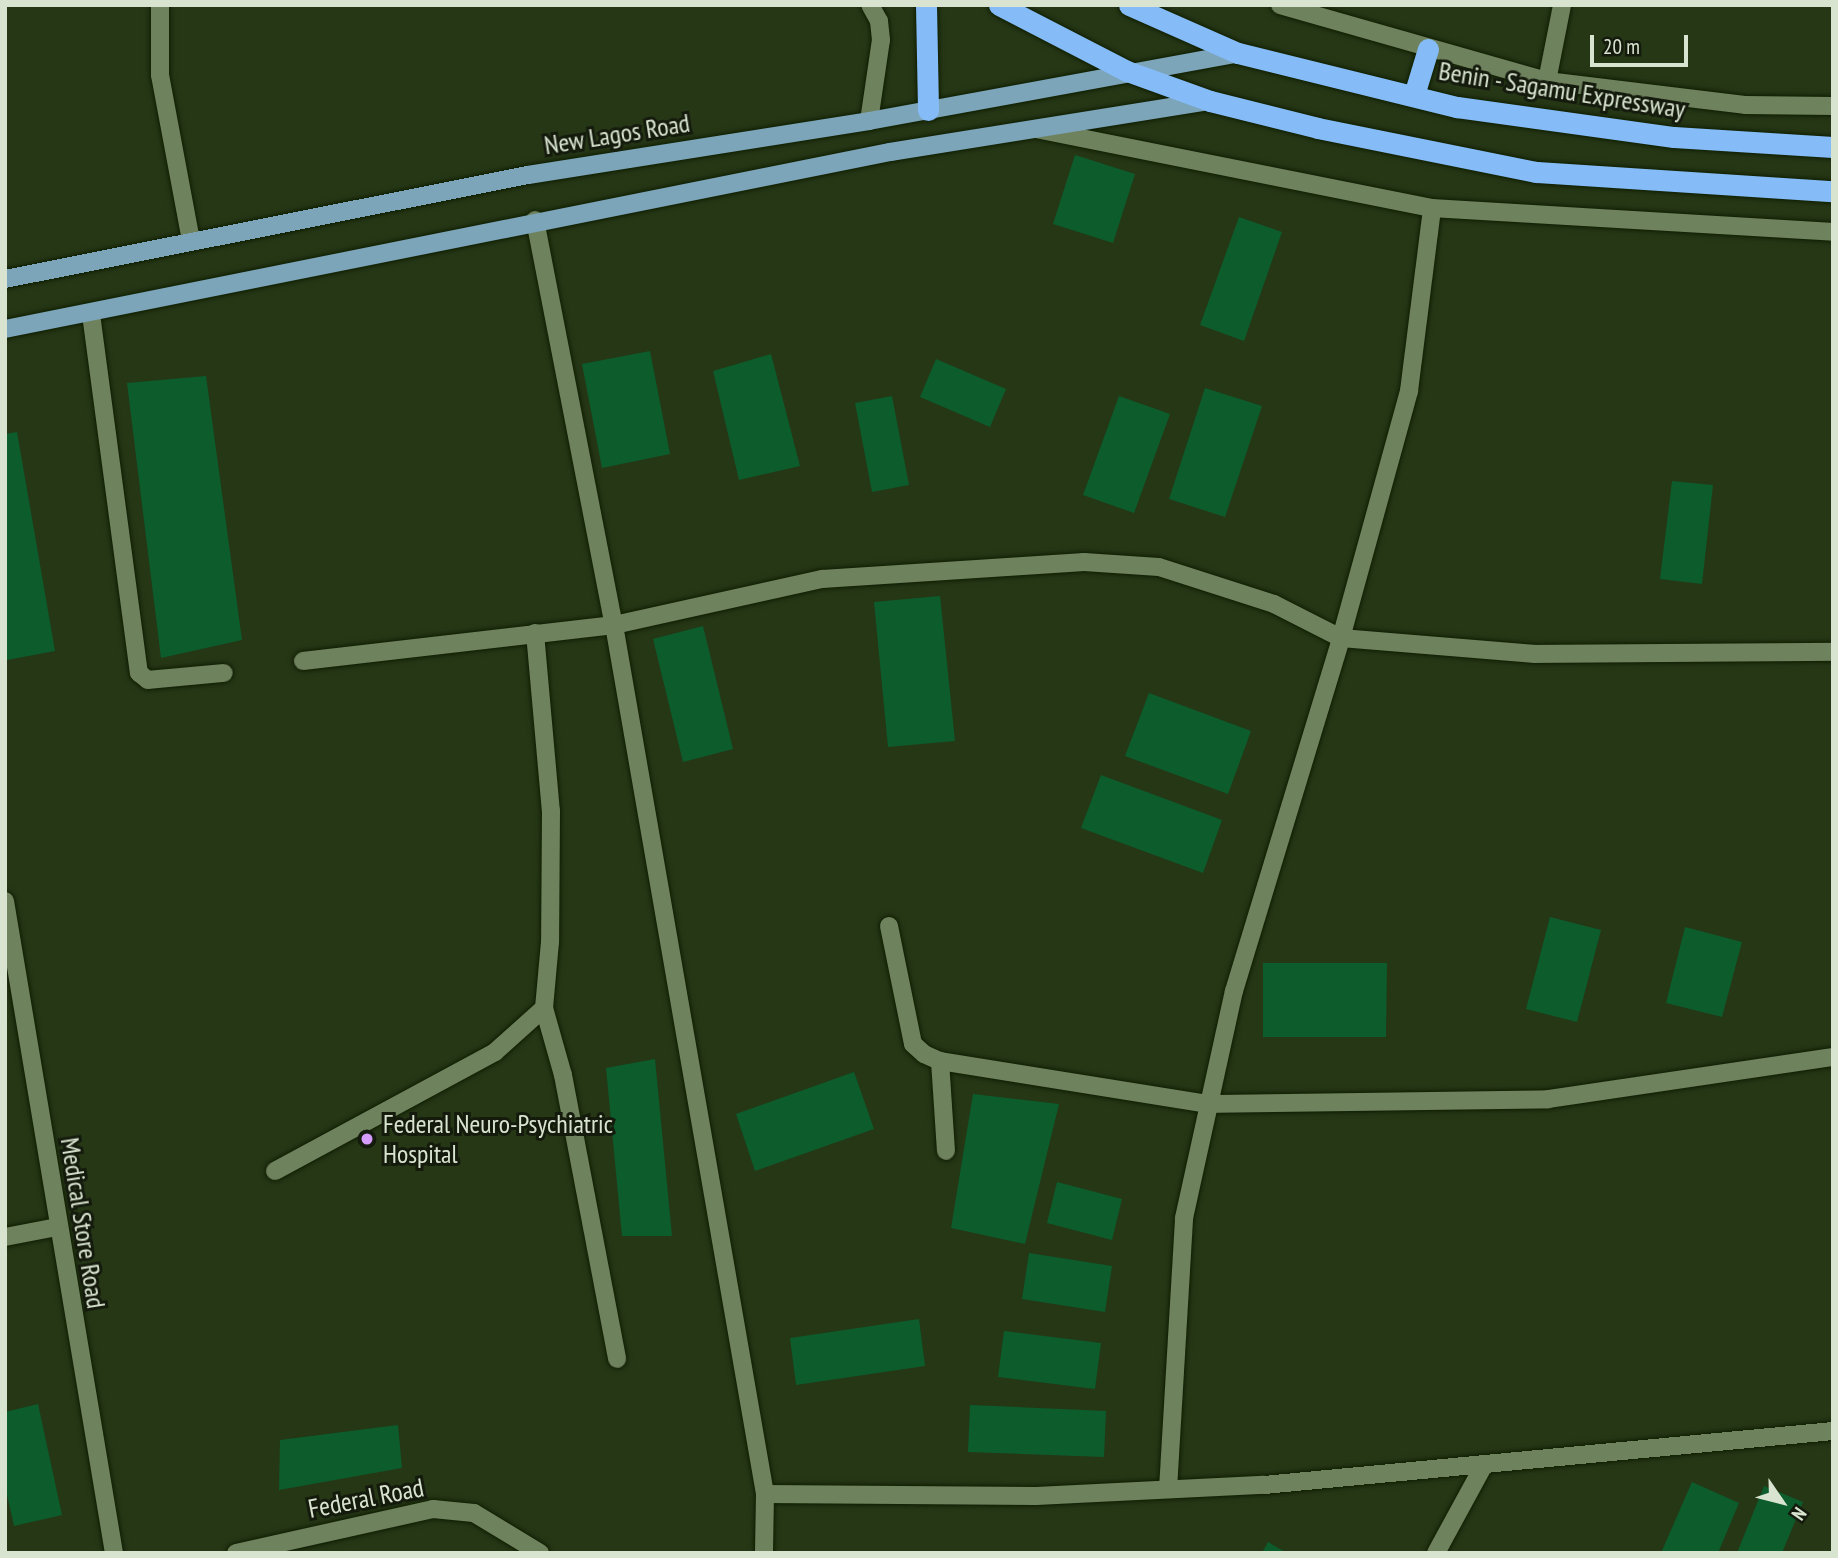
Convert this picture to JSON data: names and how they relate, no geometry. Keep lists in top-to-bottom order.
{
  "streets": {
    "highway": ["Benin - Sagamu Expressway"],
    "main road": ["New Lagos Road"],
    "street": ["Medical Store Road", "Federal Road"]
  },
  "crossings": [
    ["Benin - Sagamu Expressway", "New Lagos Road"]
  ],
  "places": ["Federal Neuro-Psychiatric Hospital"],
  "scale_bar": "20 m",
  "north": "bottom right"
}
